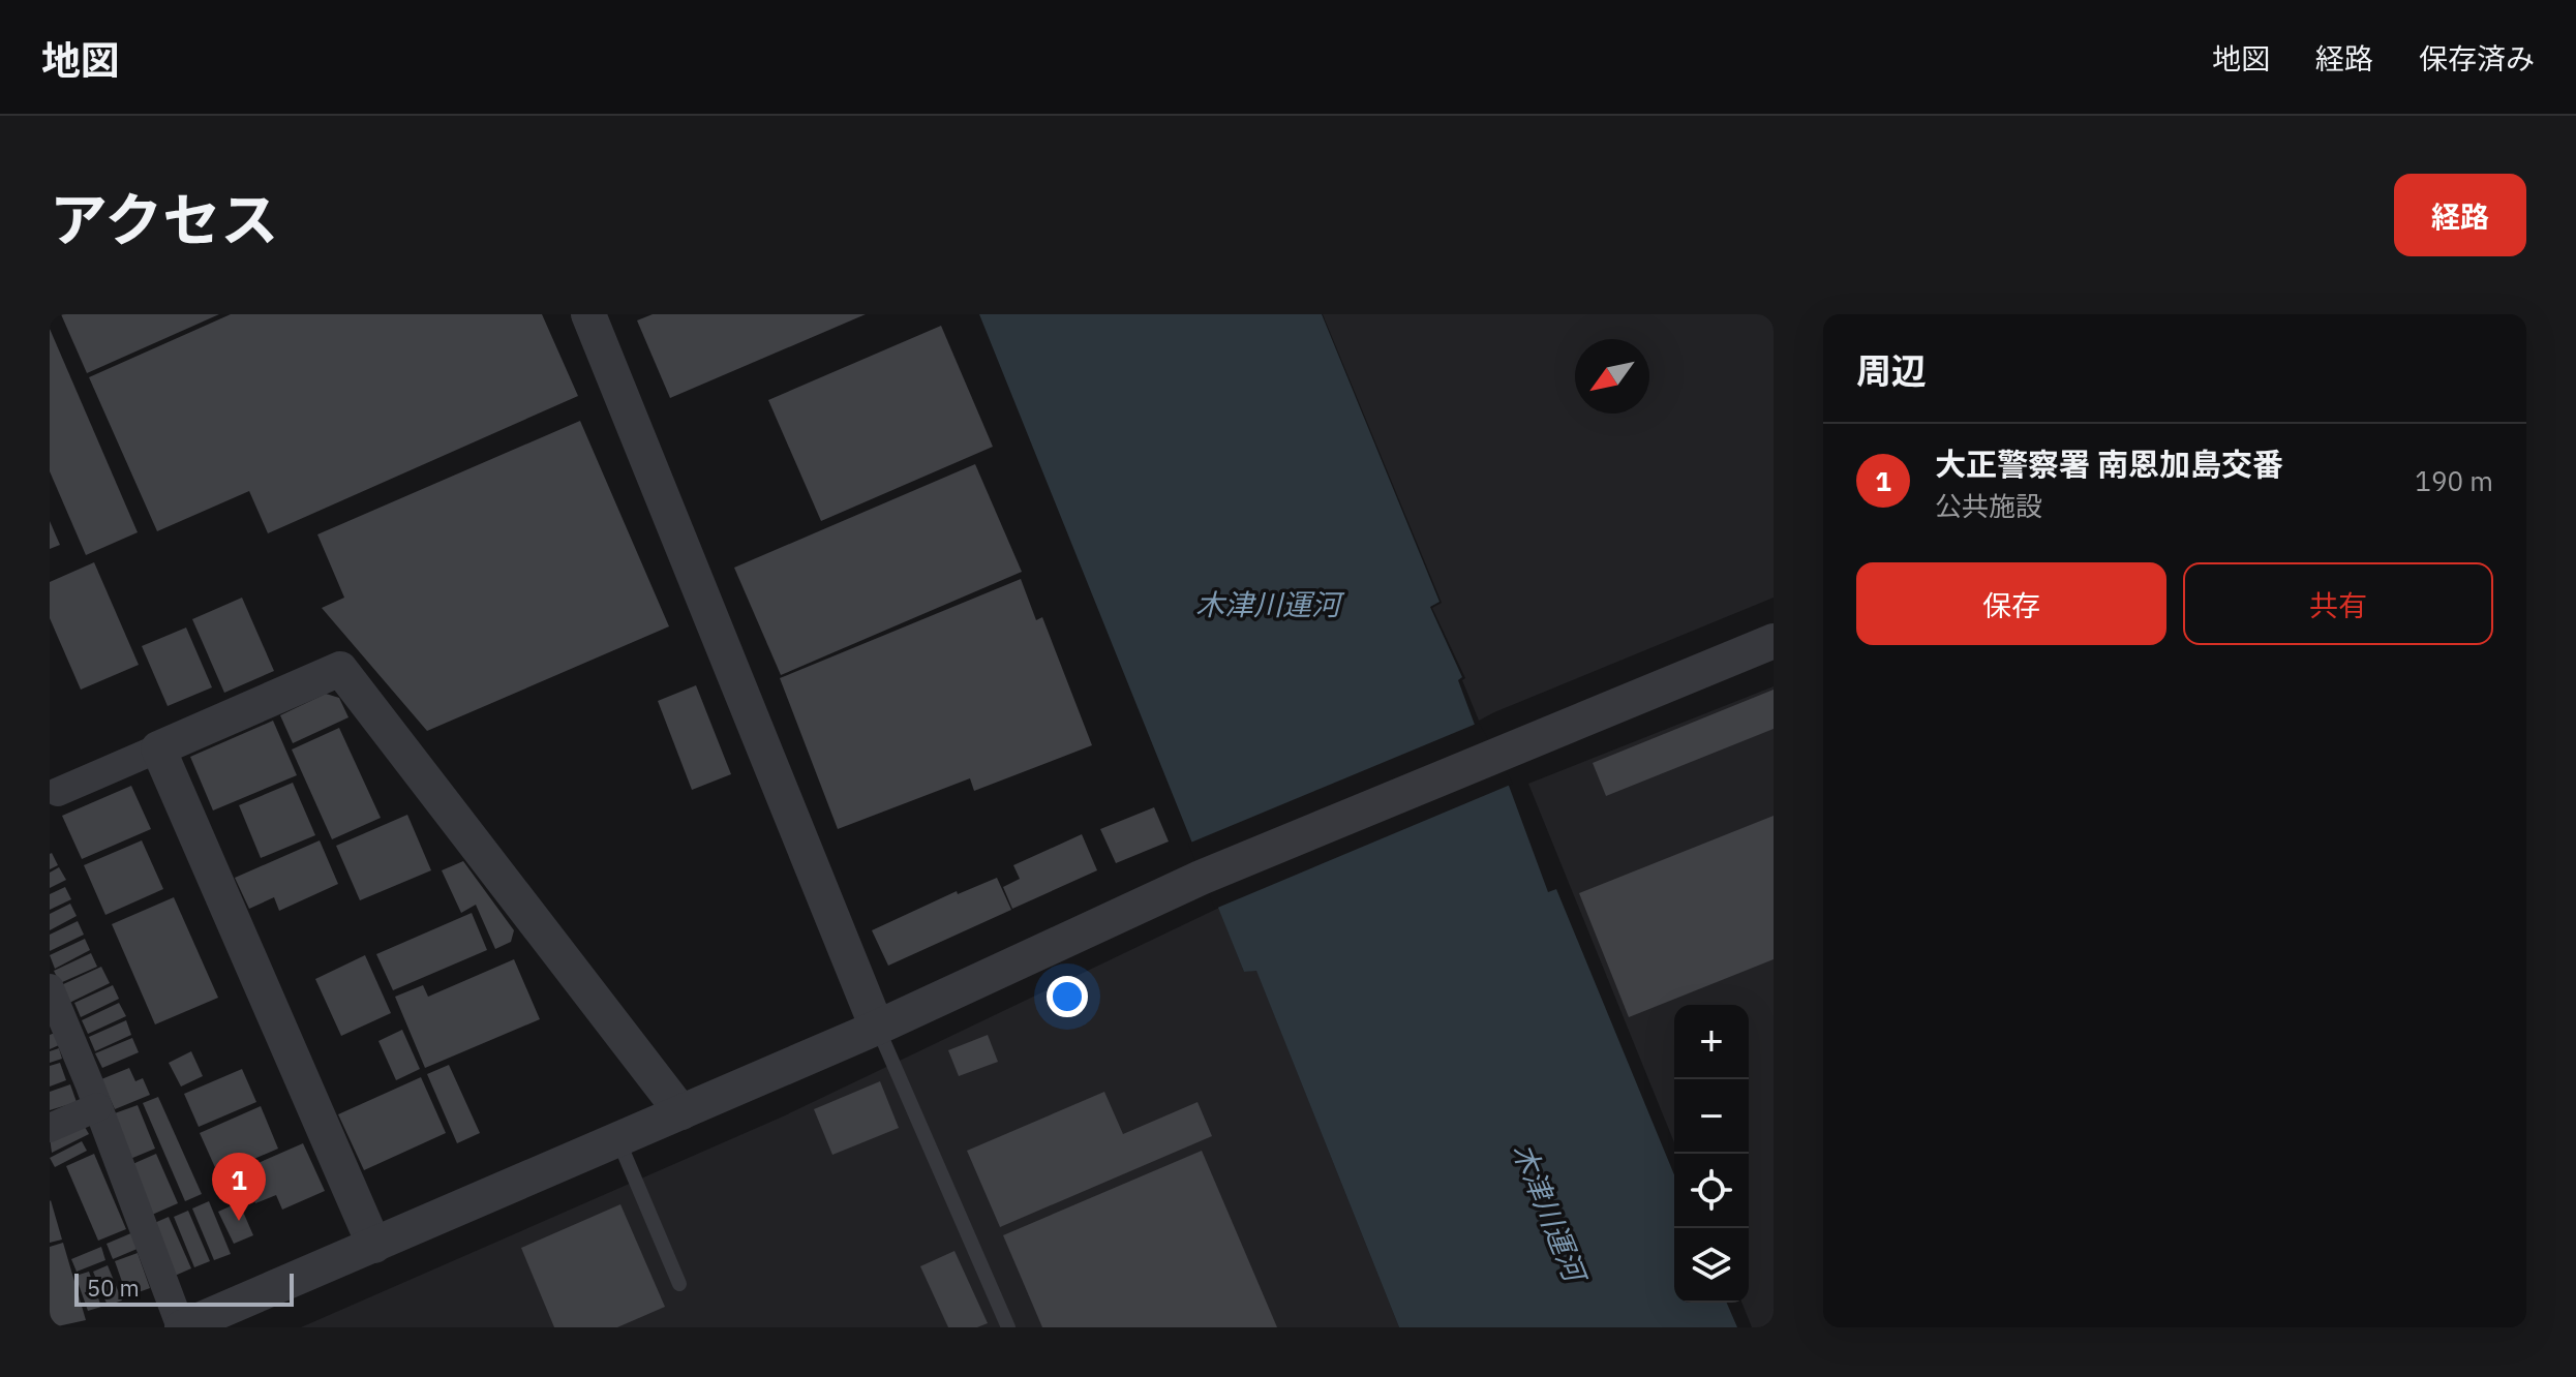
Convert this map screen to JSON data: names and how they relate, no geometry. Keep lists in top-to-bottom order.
{
  "water": ["木津川運河"],
  "scale_bar": "50 m",
  "north": "bottom left",
  "page": {
    "header": "地図",
    "nav": ["地図", "経路", "保存済み"],
    "title": "アクセス",
    "buttons": [
      "経路",
      ["保存", "共有"]
    ],
    "heading": "周辺",
    "list": [
      {
        "mark": "1",
        "name": "大正警察署 南恩加島交番",
        "note": "公共施設",
        "value": "190 m"
      }
    ],
    "map_buttons": ["+", "−"],
    "pins": "1",
    "scale": "50 m"
  }
}
